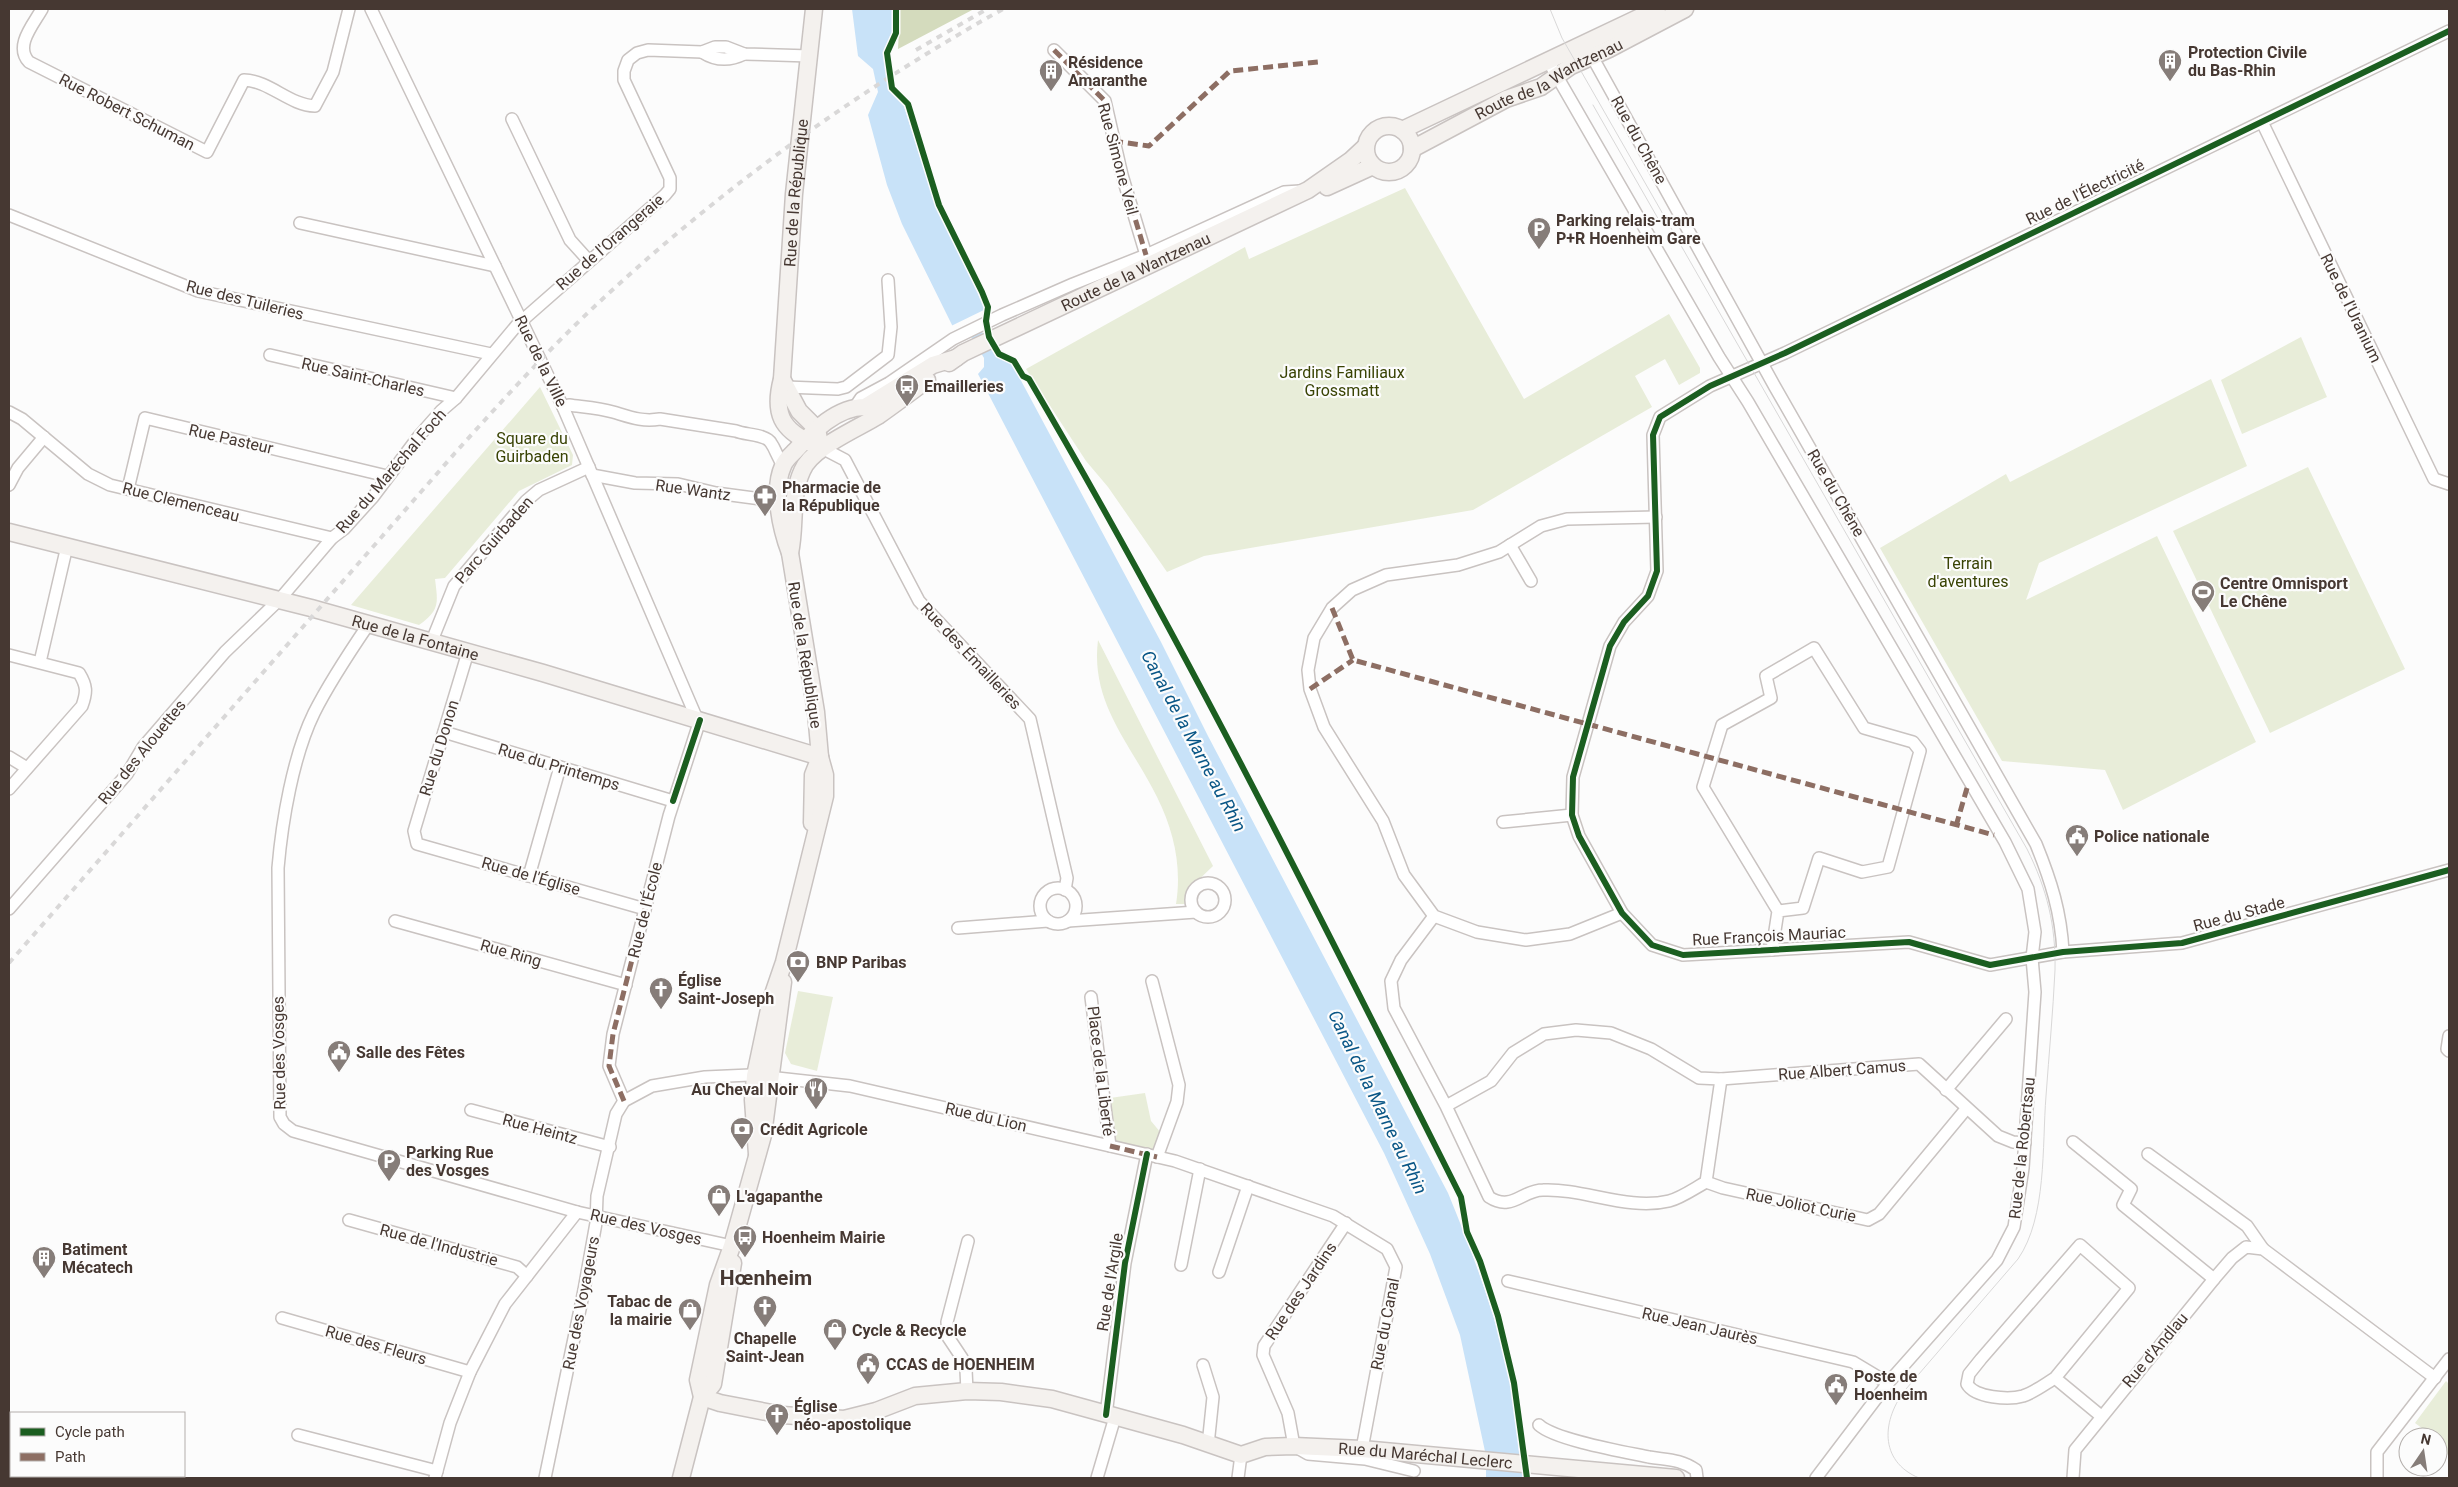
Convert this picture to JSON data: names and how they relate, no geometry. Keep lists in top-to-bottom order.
{
  "streets": {
    "main road": [
      "Route de la Wantzenau",
      "Rue de la République",
      "Rue de la Fontaine",
      "Rue du Maréchal Leclerc"
    ],
    "street": [
      "Rue Robert Schuman",
      "Rue du Chêne",
      "Rue Simone Veil",
      "Rue de l'Électricité",
      "Rue de l'Orangeraie",
      "Rue des Tuileries",
      "Rue de l'Uranium",
      "Rue de la Ville",
      "Rue Saint-Charles",
      "Rue Pasteur",
      "Rue du Maréchal Foch",
      "Rue Wantz",
      "Rue Clemenceau",
      "Parc Guirbaden",
      "Rue des Émailleries",
      "Rue du Donon",
      "Rue des Alouettes",
      "Rue du Printemps",
      "Rue de l'Église",
      "Rue de l'École",
      "Rue du Stade",
      "Rue François Mauriac",
      "Rue Ring",
      "Rue des Vosges",
      "Rue Albert Camus",
      "Place de la Liberté",
      "Rue du Lion",
      "Rue Heintz",
      "Rue de la Robertsau",
      "Rue Joliot Curie",
      "Rue de l'Industrie",
      "Rue de l'Argile",
      "Rue des Jardins",
      "Rue des Voyageurs",
      "Rue du Canal",
      "Rue Jean Jaurès",
      "Rue des Fleurs",
      "Rue d'Andlau"
    ]
  },
  "crossings": [
    ["Route de la Wantzenau", "Rue du Chêne"],
    ["Route de la Wantzenau", "Rue Simone Veil"],
    ["Route de la Wantzenau", "Rue de la République"],
    ["Route de la Wantzenau", "Rue des Émailleries"],
    ["Rue du Chêne", "Rue de l'Électricité"],
    ["Rue du Chêne", "Rue du Stade"],
    ["Rue du Chêne", "Rue François Mauriac"],
    ["Rue du Chêne", "Rue de la Robertsau"],
    ["Rue de l'Électricité", "Rue de l'Uranium"],
    ["Rue de l'Électricité", "Rue François Mauriac"],
    ["Rue de la République", "Rue de l'Orangeraie"],
    ["Rue de la République", "Rue Wantz"],
    ["Rue de la République", "Rue de la Fontaine"],
    ["Rue de la République", "Rue des Émailleries"],
    ["Rue de la République", "Rue des Vosges"],
    ["Rue de la République", "Rue du Lion"],
    ["Rue de l'Orangeraie", "Rue de la Ville"],
    ["Rue de l'Orangeraie", "Rue du Maréchal Foch"],
    ["Rue des Tuileries", "Rue du Maréchal Foch"],
    ["Rue de la Ville", "Rue du Maréchal Foch"],
    ["Rue de la Ville", "Rue Wantz"],
    ["Rue de la Ville", "Parc Guirbaden"],
    ["Rue de la Ville", "Rue de la Fontaine"],
    ["Rue de la Ville", "Rue de l'École"],
    ["Rue Saint-Charles", "Rue du Maréchal Foch"],
    ["Rue Pasteur", "Rue du Maréchal Foch"],
    ["Rue Pasteur", "Rue Clemenceau"],
    ["Rue du Maréchal Foch", "Rue Clemenceau"],
    ["Rue du Maréchal Foch", "Rue de la Fontaine"],
    ["Rue du Maréchal Foch", "Rue des Alouettes"],
    ["Rue Wantz", "Parc Guirbaden"],
    ["Parc Guirbaden", "Rue de la Fontaine"],
    ["Rue de la Fontaine", "Rue du Donon"],
    ["Rue de la Fontaine", "Rue des Alouettes"],
    ["Rue de la Fontaine", "Rue de l'École"],
    ["Rue de la Fontaine", "Rue des Vosges"],
    ["Rue du Donon", "Rue du Printemps"],
    ["Rue du Donon", "Rue de l'Église"],
    ["Rue du Printemps", "Rue de l'École"],
    ["Rue de l'Église", "Rue de l'École"],
    ["Rue de l'École", "Rue Ring"],
    ["Rue de l'École", "Rue des Voyageurs"],
    ["Rue du Stade", "Rue François Mauriac"],
    ["Rue du Stade", "Rue de la Robertsau"],
    ["Rue François Mauriac", "Rue de la Robertsau"],
    ["Rue des Vosges", "Rue des Voyageurs"],
    ["Rue Albert Camus", "Rue de la Robertsau"],
    ["Rue Albert Camus", "Rue Joliot Curie"],
    ["Place de la Liberté", "Rue du Lion"],
    ["Rue du Lion", "Rue de l'Argile"],
    ["Rue du Lion", "Rue des Jardins"],
    ["Rue du Lion", "Rue du Canal"],
    ["Rue Heintz", "Rue des Voyageurs"],
    ["Rue de la Robertsau", "Rue Jean Jaurès"],
    ["Rue des Jardins", "Rue du Canal"],
    ["Rue des Jardins", "Rue du Maréchal Leclerc"],
    ["Rue du Canal", "Rue du Maréchal Leclerc"]
  ],
  "districts": ["Hœnheim"],
  "water": ["Canal de la Marne au Rhin"],
  "parks": ["Jardins Familiaux Grossmatt", "Square du Guirbaden", "Terrain d'aventures"],
  "places": {
    "building": ["Protection Civile du Bas-Rhin", "Résidence Amaranthe", "Batiment Mécatech"],
    "parking": ["Parking relais-tram P+R Hoenheim Gare", "Parking Rue des Vosges"],
    "bus stop": ["Emailleries", "Hoenheim Mairie"],
    "pharmacy": ["Pharmacie de la République"],
    "sports": ["Centre Omnisport Le Chêne"],
    "public building": [
      "Police nationale",
      "Salle des Fêtes",
      "CCAS de HOENHEIM",
      "Poste de Hoenheim"
    ],
    "bank": ["BNP Paribas", "Crédit Agricole"],
    "church": ["Église Saint-Joseph", "Chapelle Saint-Jean", "Église néo-apostolique"],
    "restaurant": ["Au Cheval Noir"],
    "shop": ["L'agapanthe", "Tabac de la mairie", "Cycle & Recycle"]
  },
  "legend": ["Cycle path", "Path"],
  "north": "top"
}
